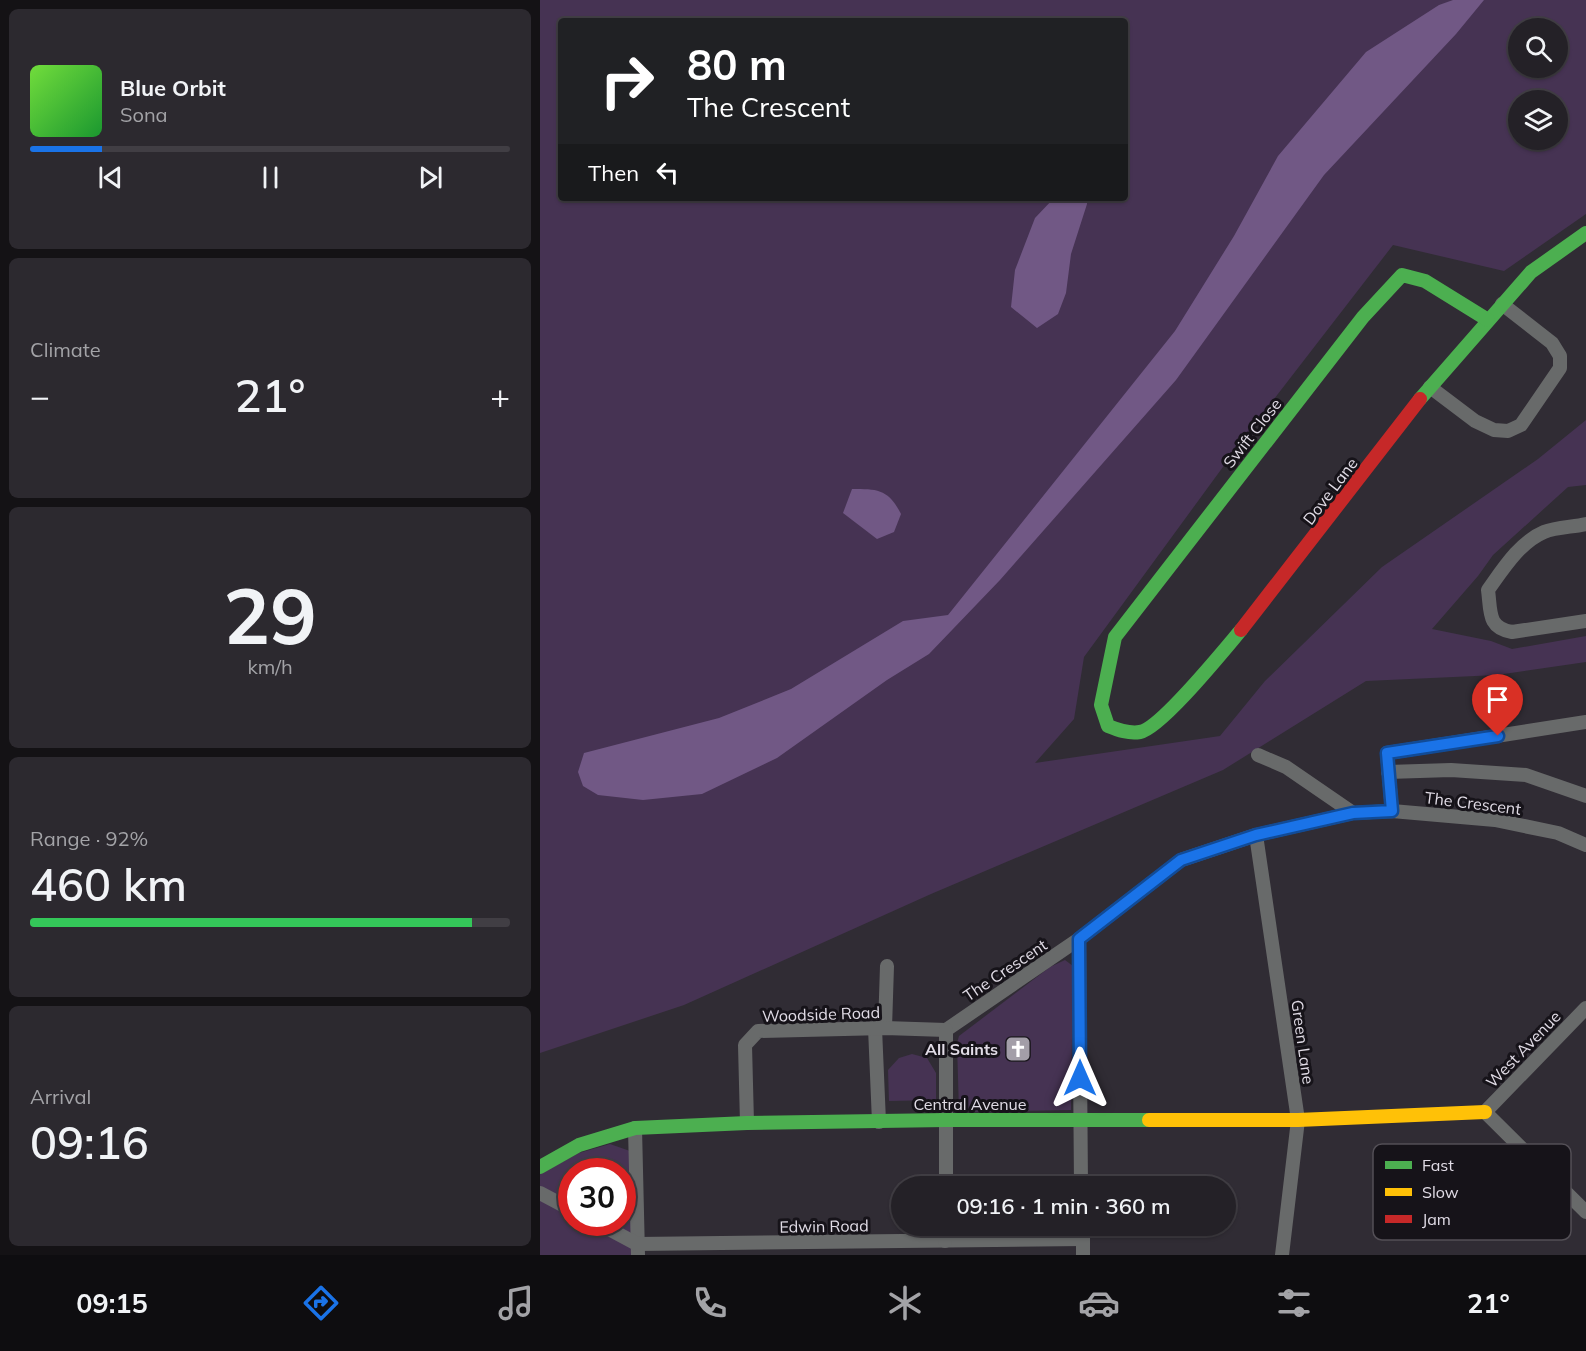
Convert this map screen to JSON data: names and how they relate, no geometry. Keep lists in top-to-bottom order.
{
  "streets": {
    "street": [
      "Swift Close",
      "Dove Lane",
      "The Crescent",
      "Woodside Road",
      "Green Lane",
      "West Avenue",
      "Central Avenue",
      "Edwin Road"
    ]
  },
  "crossings": [
    ["Swift Close", "Dove Lane"],
    ["The Crescent", "Woodside Road"],
    ["The Crescent", "Green Lane"],
    ["Woodside Road", "Central Avenue"],
    ["Green Lane", "Central Avenue"],
    ["West Avenue", "Central Avenue"]
  ],
  "places": {
    "church": ["All Saints"]
  },
  "legend": ["Fast", "Slow", "Jam"],
  "page": {
    "turn": ["80 m", "The Crescent"],
    "song": ["Blue Orbit", "Sona"],
    "then": "Then",
    "tile": [
      "Climate",
      ["29", "km/h"],
      ["Range · 92%", "460 km"],
      ["Arrival", "09:16"]
    ],
    "heat": ["−", "21°", "+"],
    "limit": "30",
    "trip": "09:16 · 1 min · 360 m",
    "tabs": ["09:15", "21°"]
  }
}
